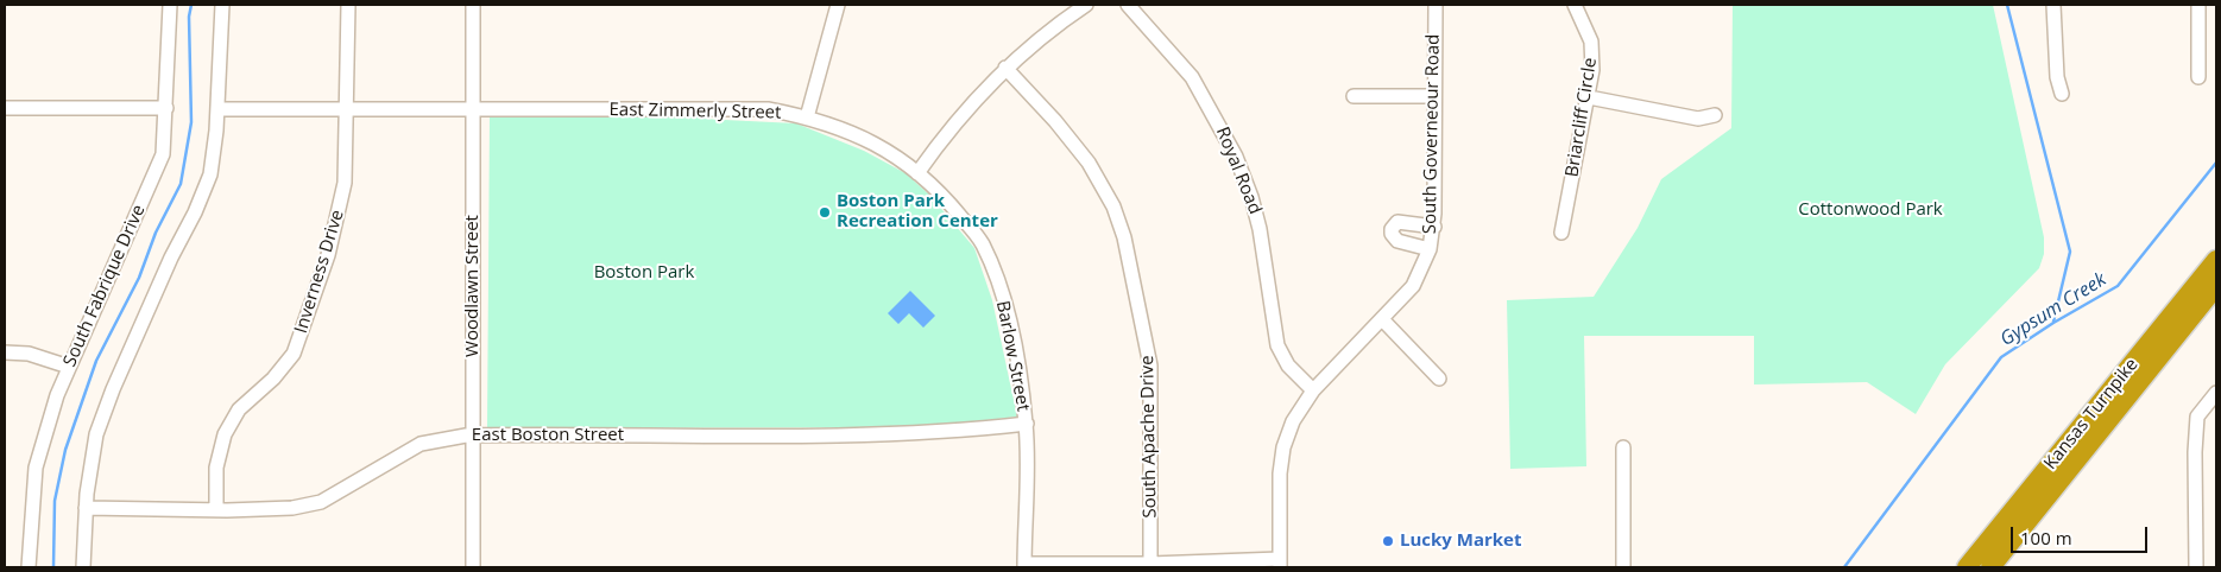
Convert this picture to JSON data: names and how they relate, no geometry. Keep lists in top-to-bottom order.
{
  "streets": {
    "highway": ["Kansas Turnpike"],
    "street": [
      "East Zimmerly Street",
      "Briarcliff Circle",
      "South Governeour Road",
      "Royal Road",
      "Inverness Drive",
      "South Fabrique Drive",
      "Woodlawn Street",
      "Barlow Street",
      "East Boston Street",
      "South Apache Drive"
    ]
  },
  "crossings": [
    ["East Zimmerly Street", "Inverness Drive"],
    ["East Zimmerly Street", "Woodlawn Street"],
    ["East Zimmerly Street", "Barlow Street"],
    ["South Governeour Road", "Royal Road"],
    ["Inverness Drive", "East Boston Street"],
    ["Woodlawn Street", "East Boston Street"],
    ["Barlow Street", "East Boston Street"]
  ],
  "water": ["Gypsum Creek"],
  "parks": ["Cottonwood Park", "Boston Park"],
  "places": ["Boston Park Recreation Center", "Lucky Market"],
  "scale_bar": "100 m"
}
